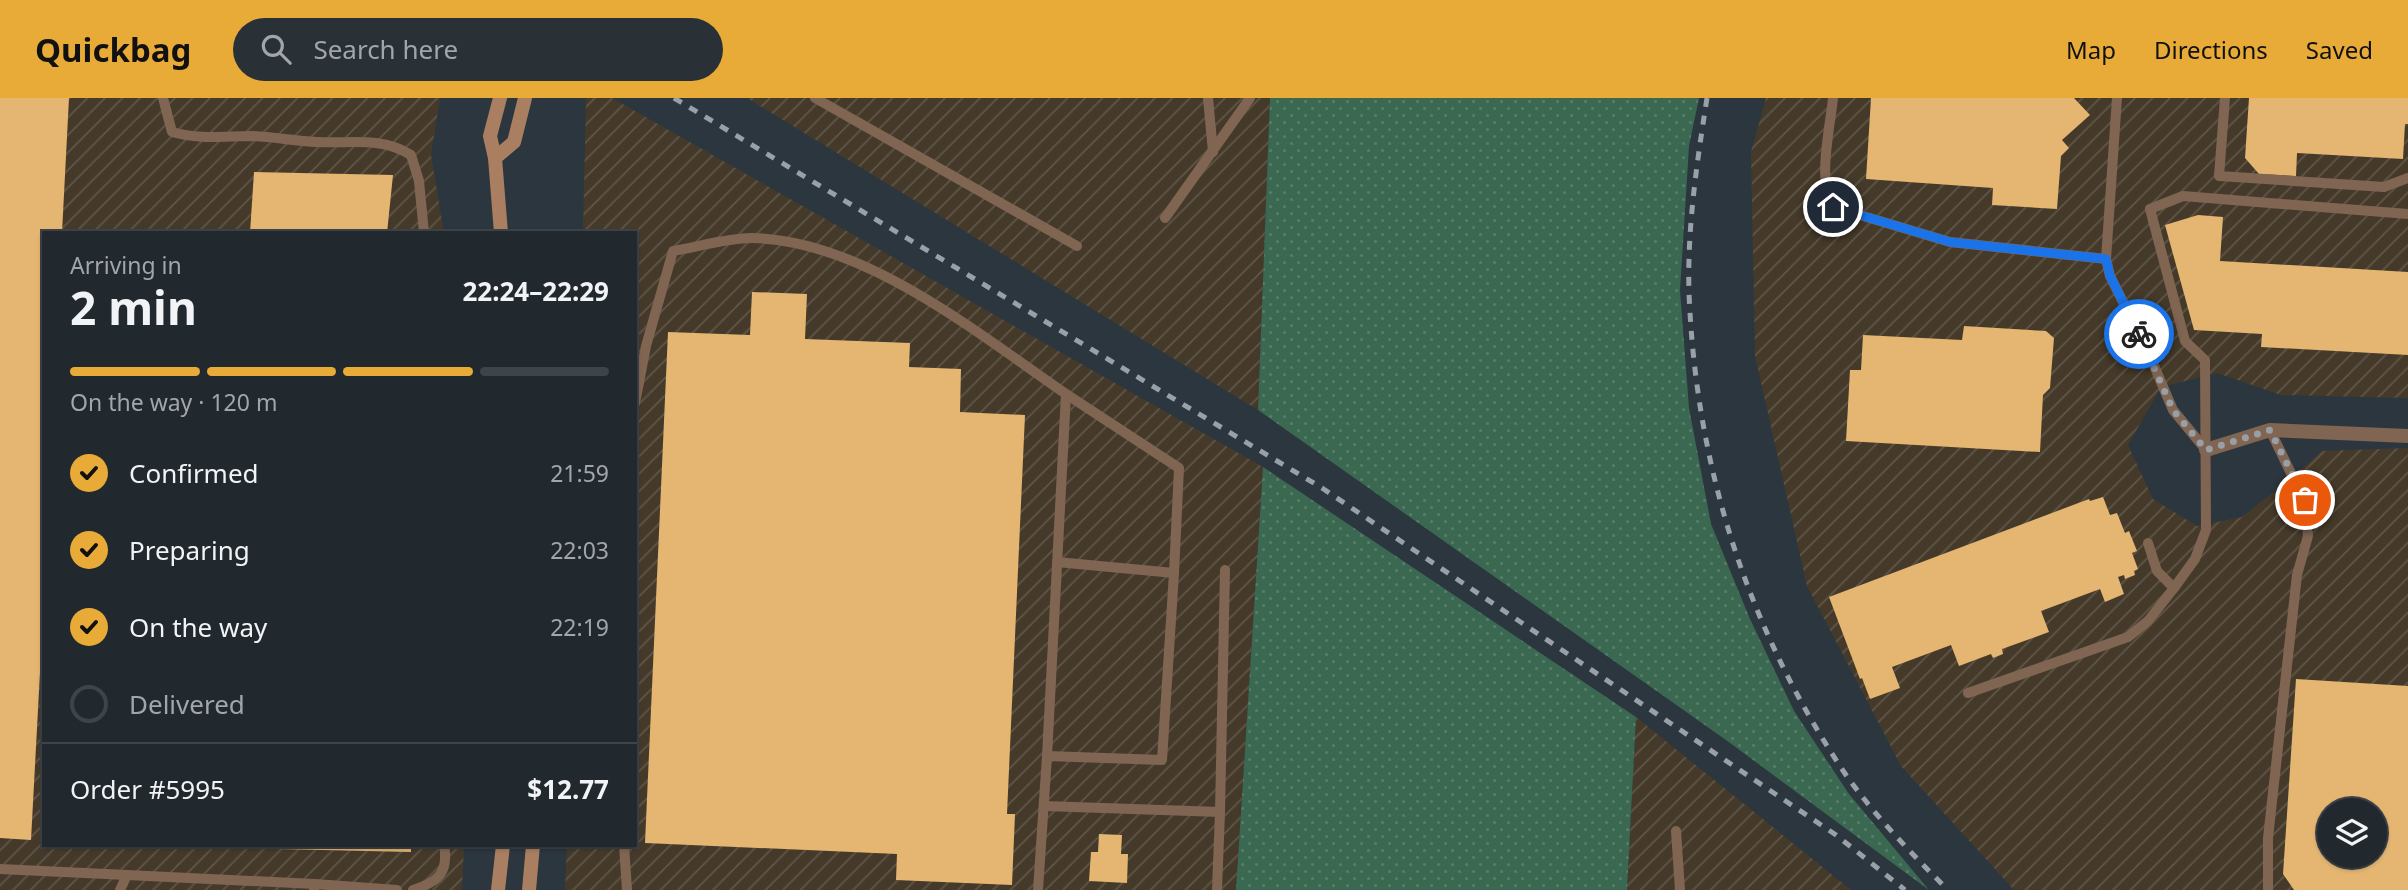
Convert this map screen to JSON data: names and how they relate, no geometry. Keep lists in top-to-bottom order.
{
  "page": {
    "header": "Quickbag",
    "search": "Search here",
    "nav": ["Map", "Directions", "Saved"],
    "heading": ["2 min", "Arriving in", "22:24–22:29"],
    "panel": ["Order #5995", "$12.77"],
    "bar": "On the way · 120 m",
    "list": [
      ["Confirmed", "21:59"],
      ["Preparing", "22:03"],
      ["On the way", "22:19"],
      "Delivered"
    ]
  }
}
